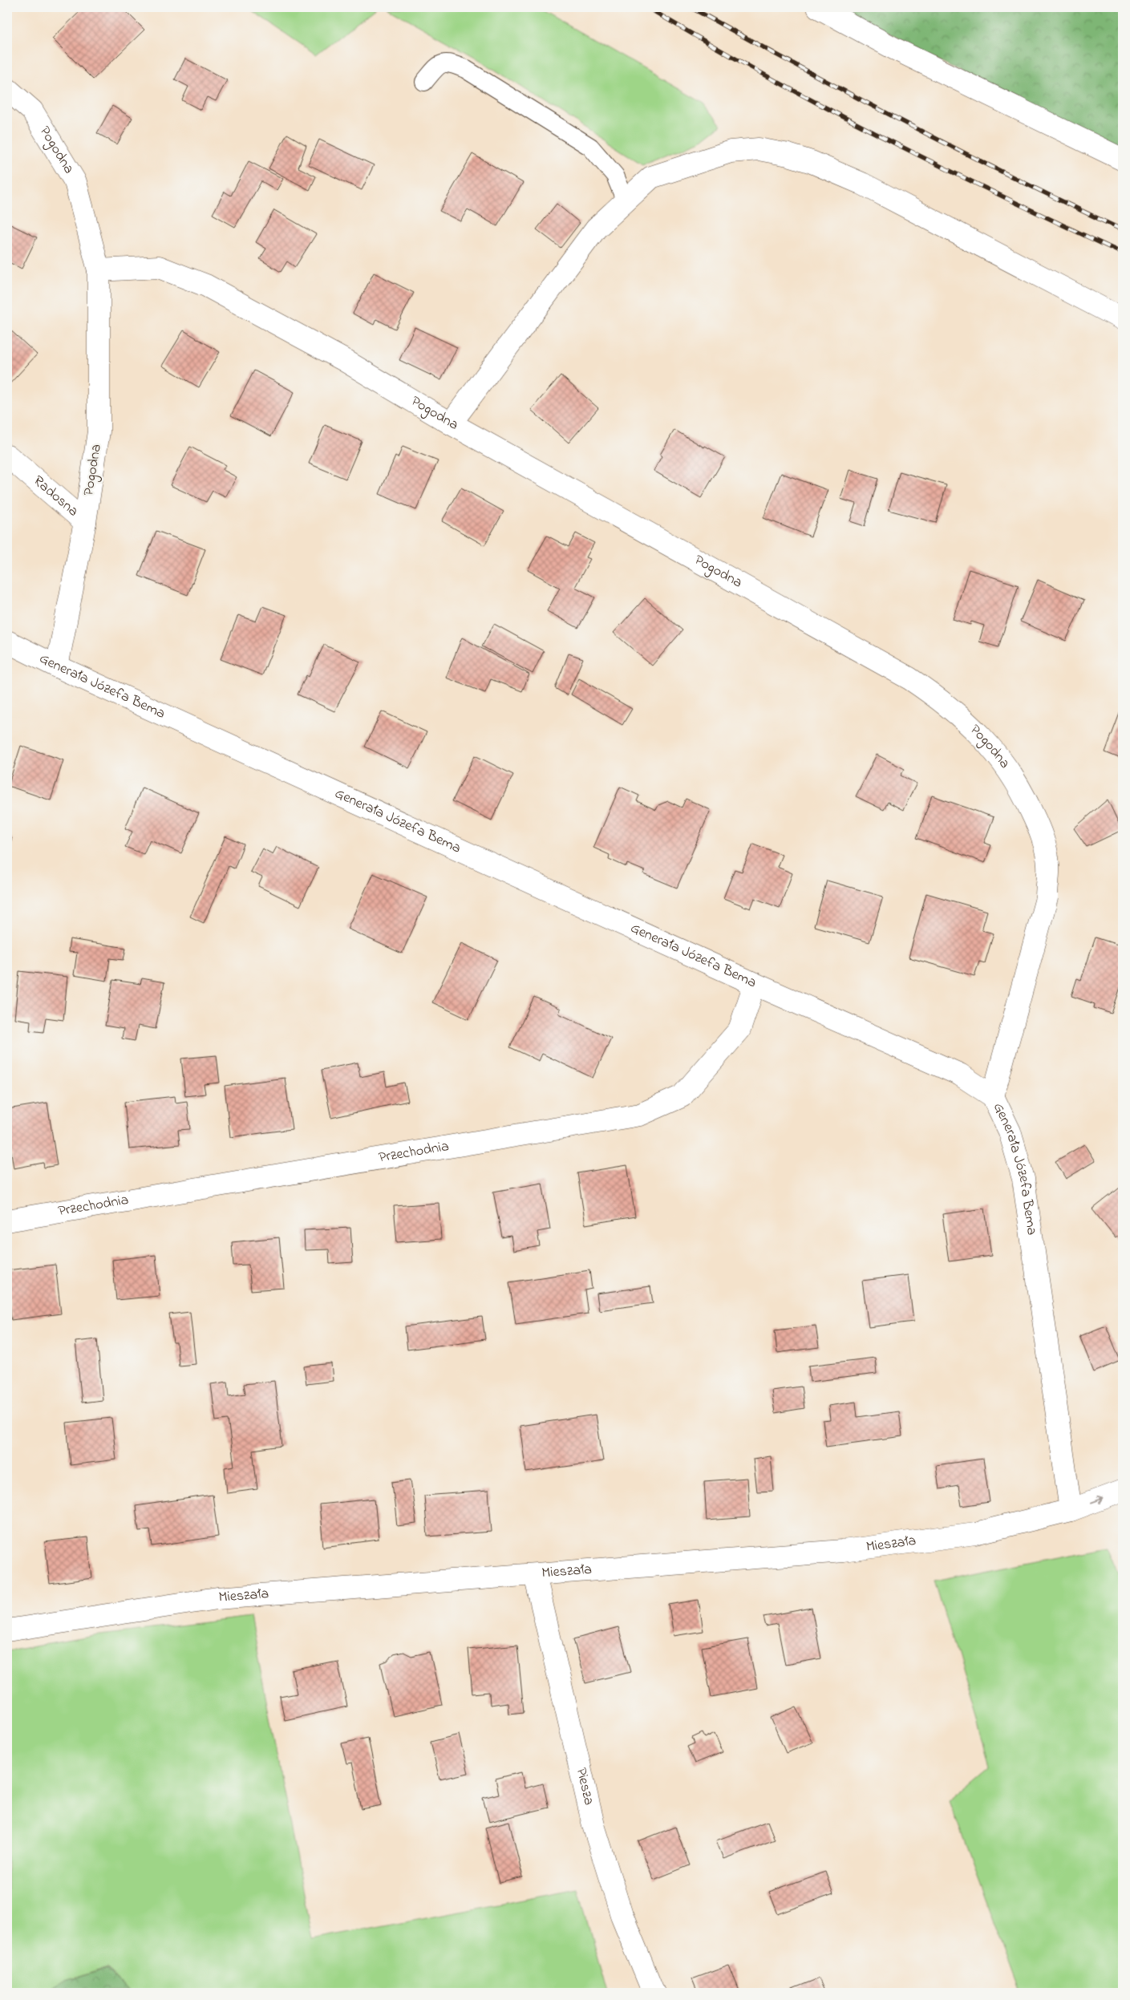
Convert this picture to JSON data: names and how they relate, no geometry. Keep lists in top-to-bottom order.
{
  "streets": {
    "street": [
      "Pogodna",
      "Radosna",
      "Generała Józefa Bema",
      "Przechodnia",
      "Mieszała",
      "Piesza"
    ]
  },
  "crossings": [
    ["Pogodna", "Radosna"],
    ["Pogodna", "Generała Józefa Bema"],
    ["Generała Józefa Bema", "Przechodnia"],
    ["Generała Józefa Bema", "Mieszała"],
    ["Mieszała", "Piesza"]
  ]
}
